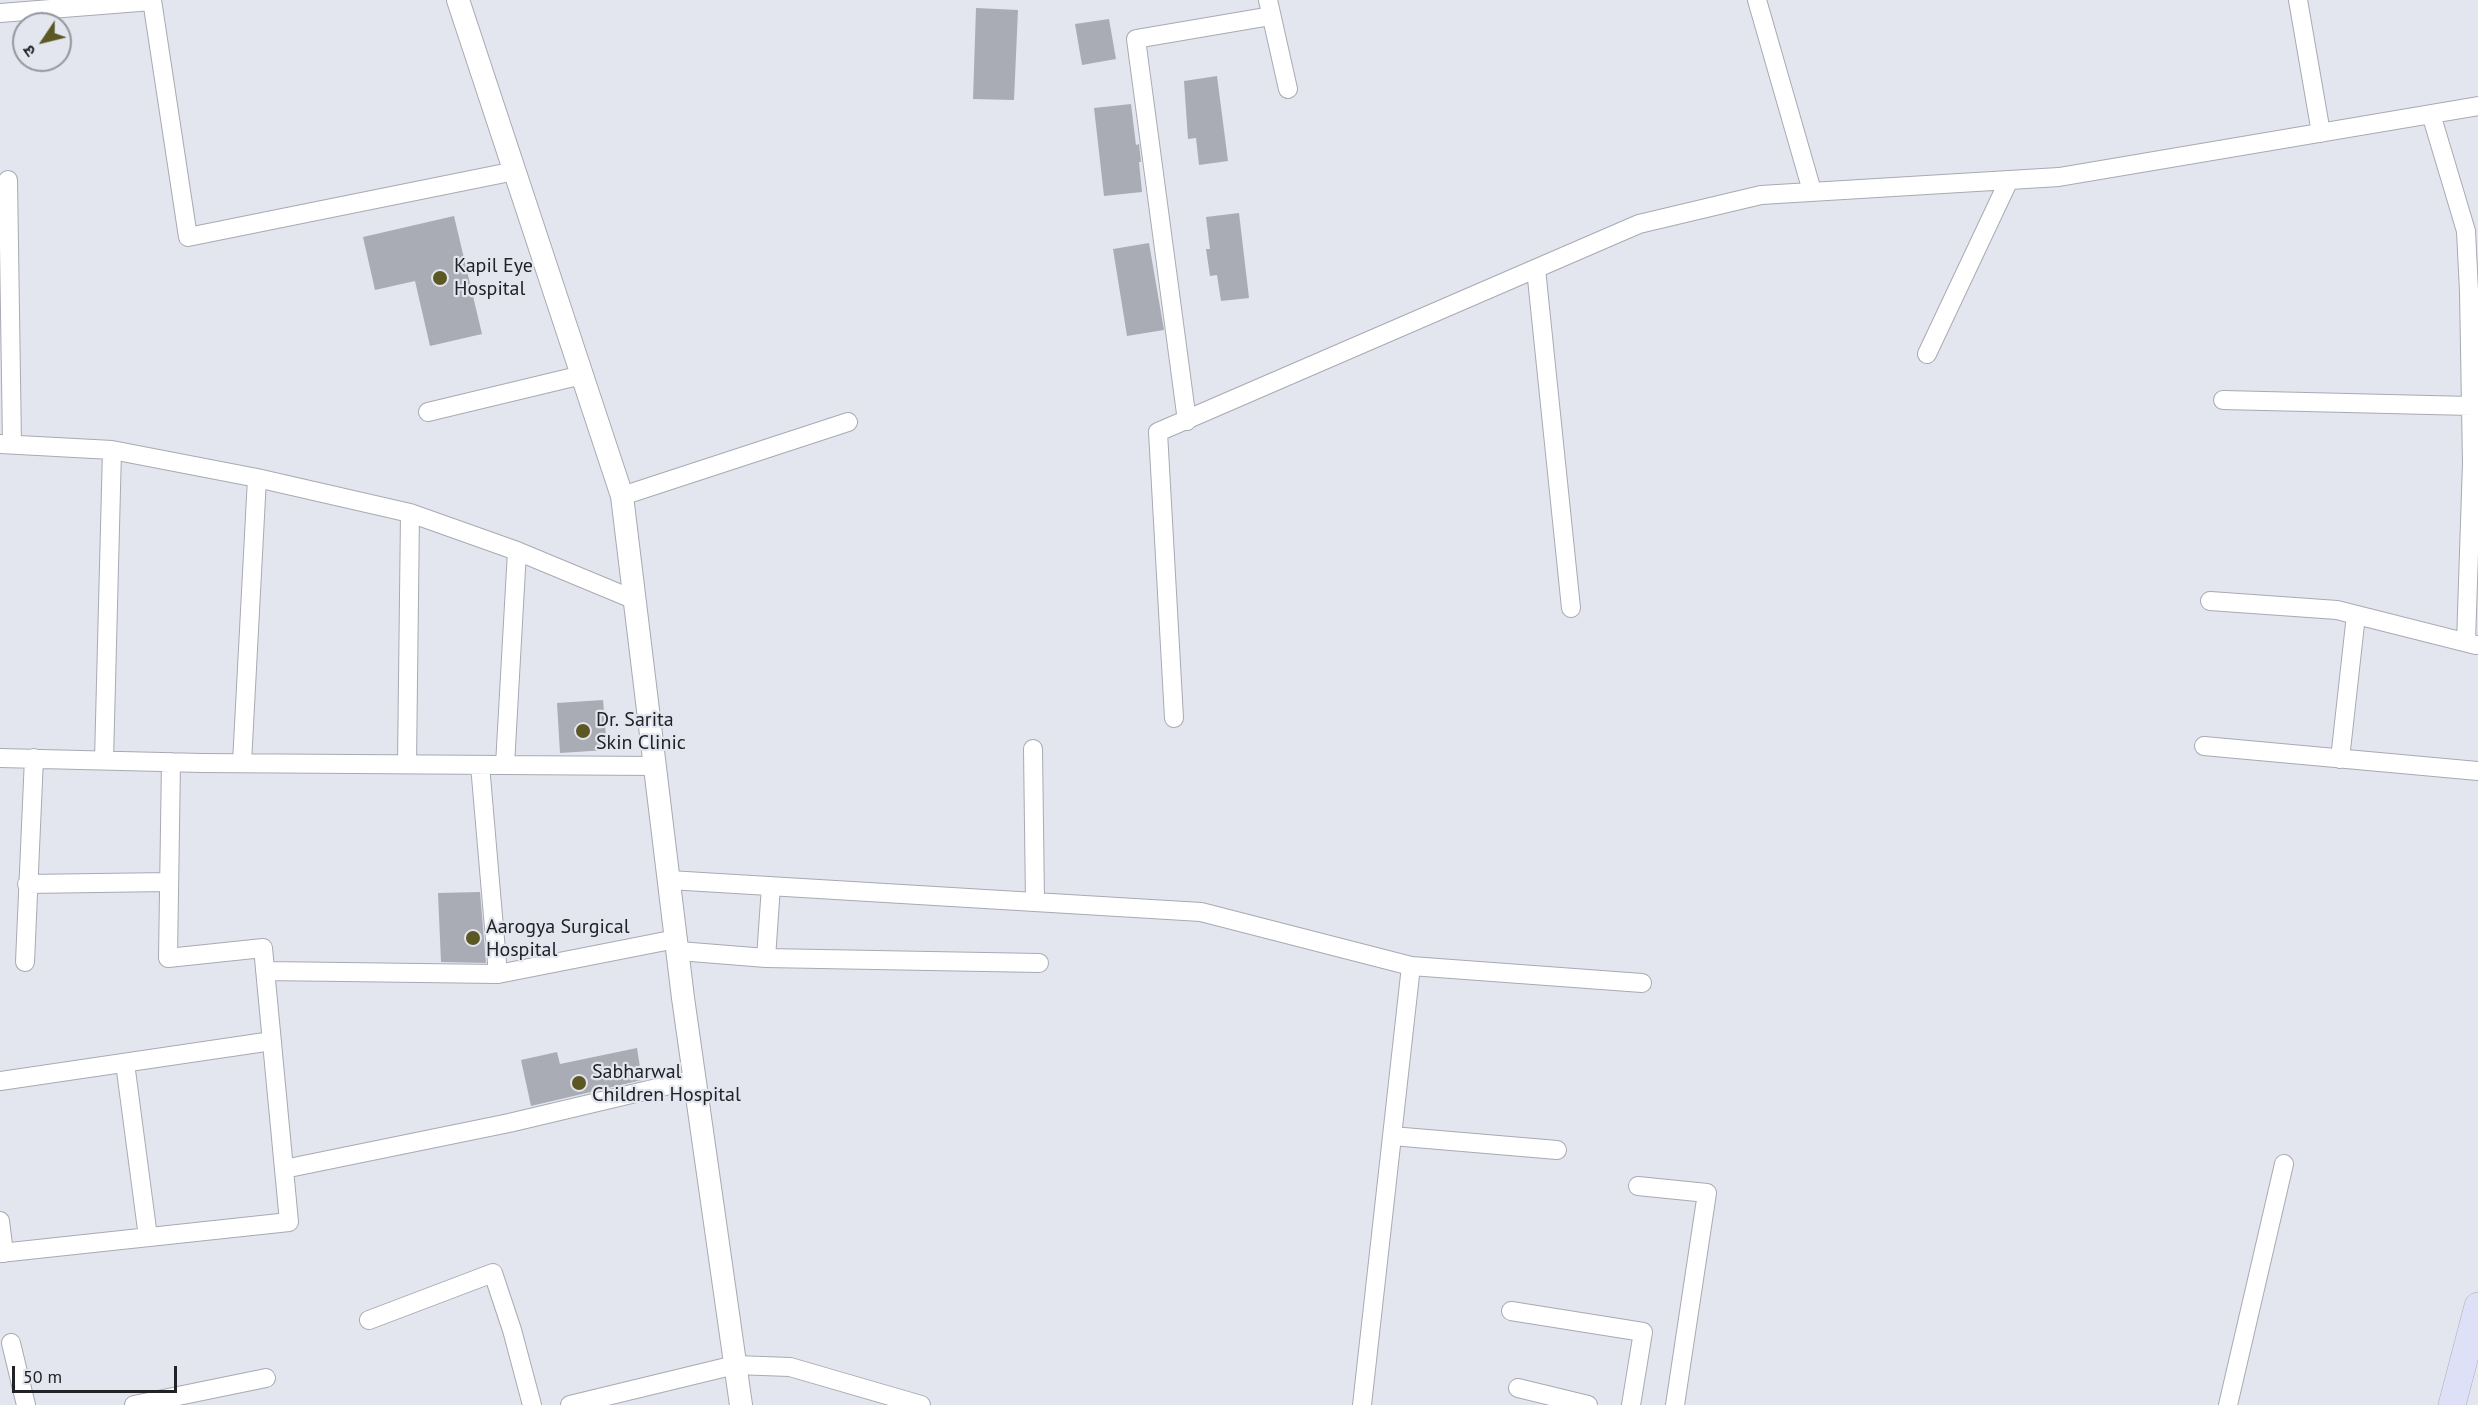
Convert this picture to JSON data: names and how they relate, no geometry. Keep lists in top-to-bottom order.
{
  "places": [
    "Kapil Eye Hospital",
    "Dr. Sarita Skin Clinic",
    "Aarogya Surgical Hospital",
    "Sabharwal Children Hospital"
  ],
  "scale_bar": "50 m",
  "north": "bottom left"
}
